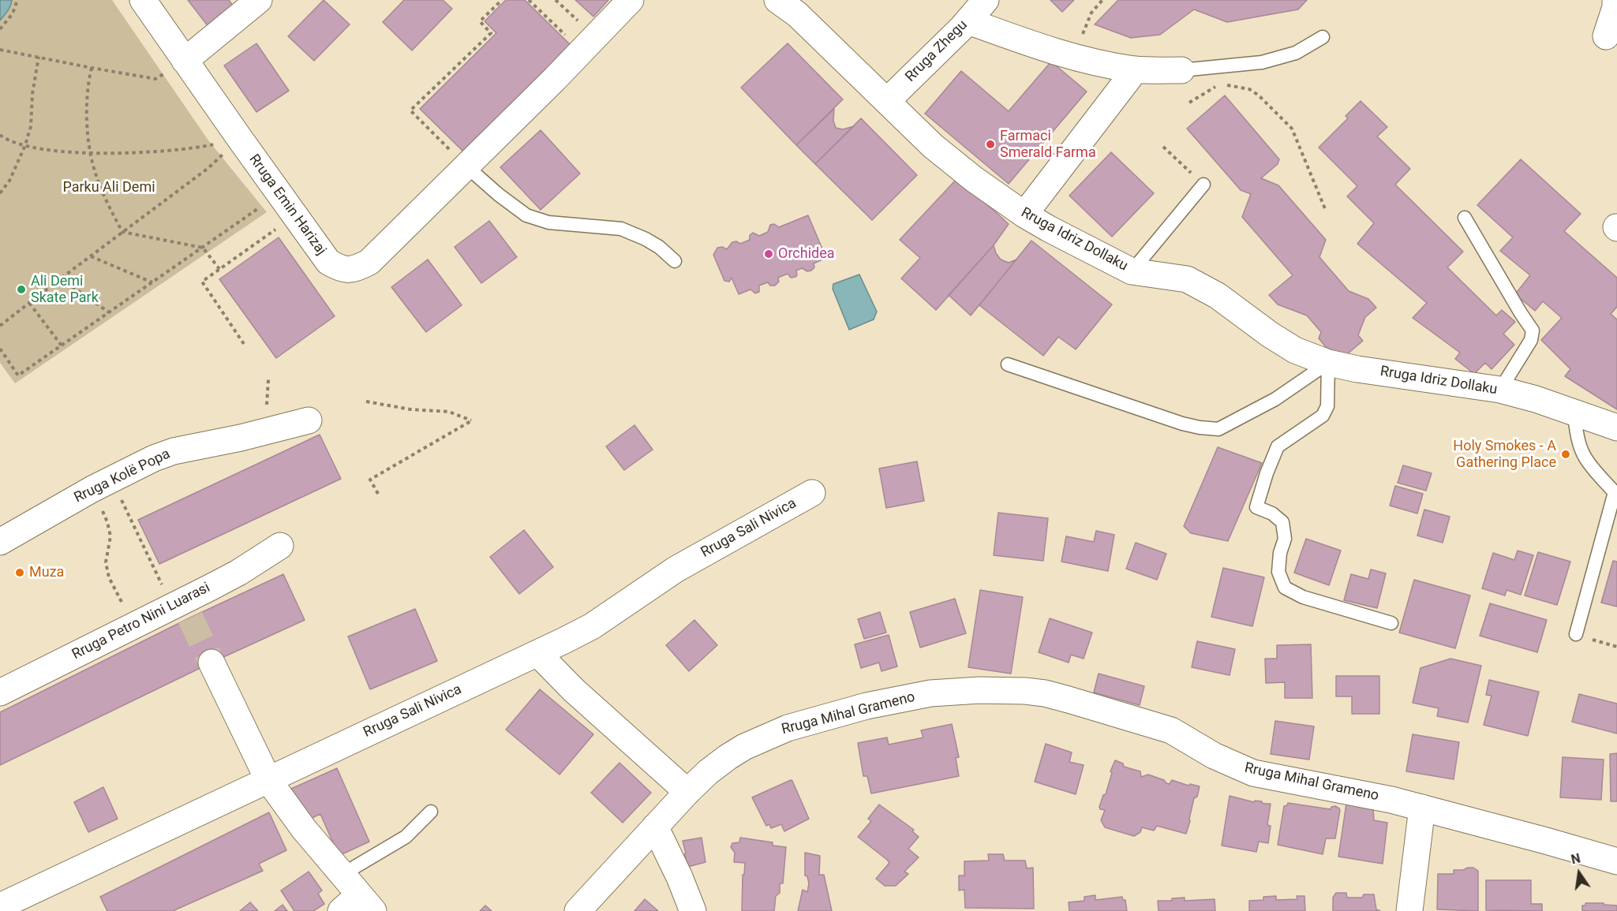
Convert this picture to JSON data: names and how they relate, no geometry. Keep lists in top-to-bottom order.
{
  "streets": {
    "street": [
      "Rruga Zhegu",
      "Rruga Emin Harizaj",
      "Rruga Idriz Dollaku",
      "Rruga Kolë Popa",
      "Rruga Sali Nivica",
      "Rruga Petro Nini Luarasi",
      "Rruga Mihal Grameno"
    ]
  },
  "crossings": [
    ["Rruga Zhegu", "Rruga Idriz Dollaku"]
  ],
  "parks": ["Parku Ali Demi"],
  "places": [
    "Farmaci Smerald Farma",
    "Orchidea",
    "Ali Demi Skate Park",
    "Holy Smokes - A Gathering Place",
    "Muza"
  ],
  "north": "top"
}
